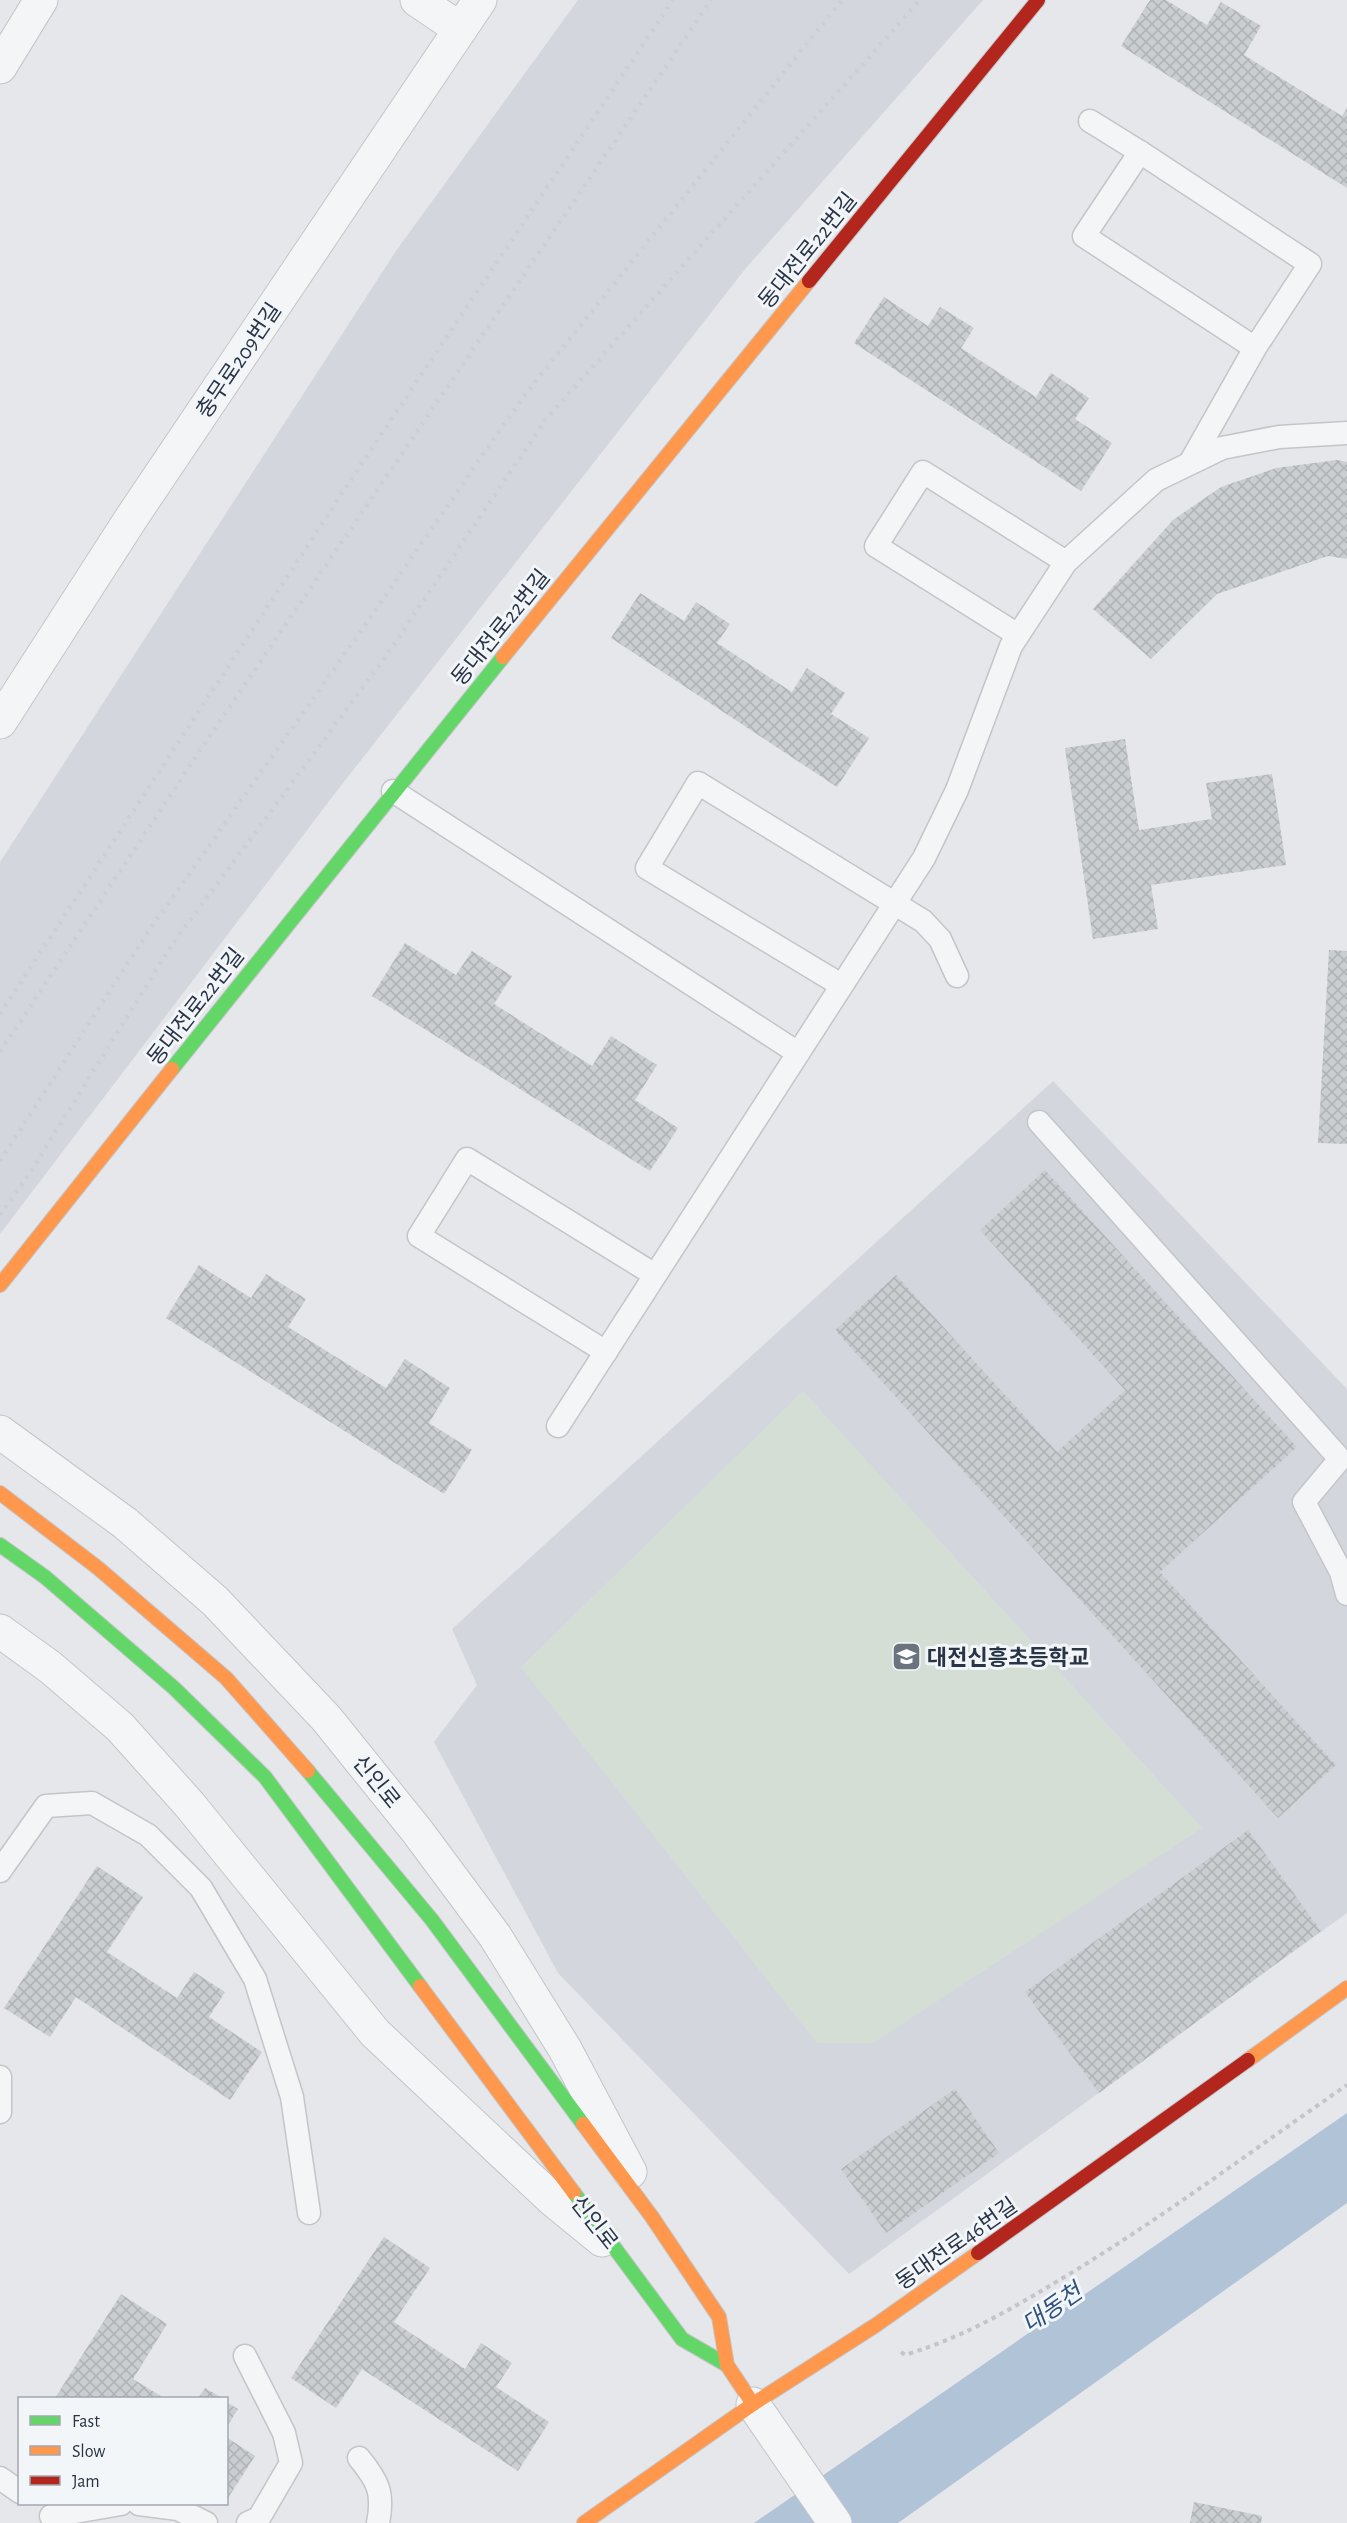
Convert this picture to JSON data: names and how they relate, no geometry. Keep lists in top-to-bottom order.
{
  "streets": {
    "street": [
      "동대전로22번길",
      "충무로209번길",
      "신인로",
      "동대전로46번길"
    ]
  },
  "crossings": [
    ["신인로", "동대전로46번길"]
  ],
  "water": ["대동천"],
  "places": {
    "school or university": ["대전신흥초등학교"]
  },
  "legend": ["Fast", "Slow", "Jam"]
}
